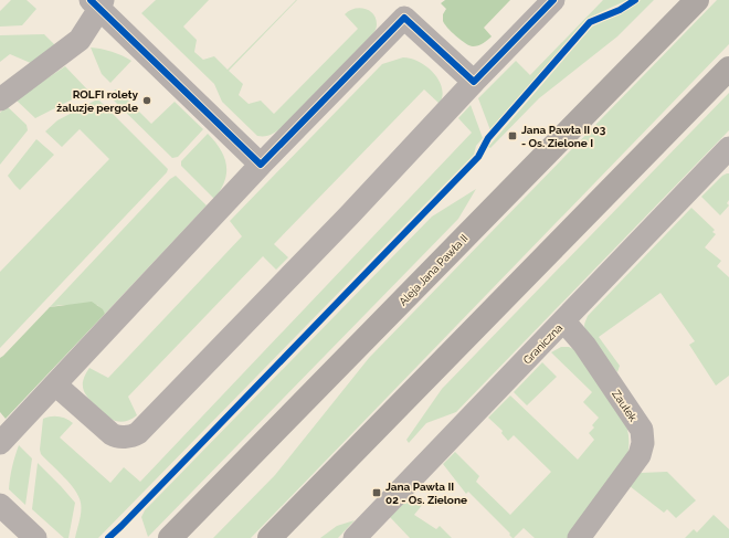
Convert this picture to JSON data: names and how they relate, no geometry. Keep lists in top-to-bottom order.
{
  "streets": {
    "main road": ["Aleja Jana Pawła II"],
    "street": ["Graniczna", "Zaułek"]
  },
  "crossings": [
    ["Graniczna", "Zaułek"]
  ],
  "places": {
    "other": ["ROLFI rolety żaluzje pergole"],
    "transit": ["Jana Pawła II 03 - Os. Zielone I", "Jana Pawła II 02 - Os. Zielone"]
  }
}
